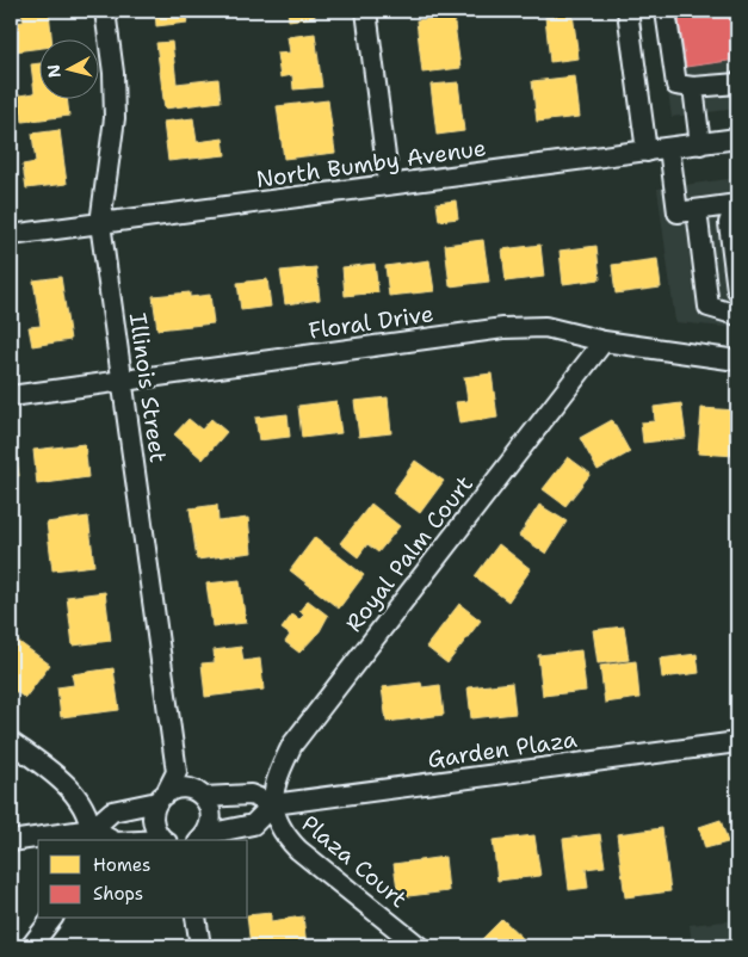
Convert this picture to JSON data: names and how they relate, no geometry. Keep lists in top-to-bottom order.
{
  "streets": {
    "street": [
      "North Bumby Avenue",
      "Floral Drive",
      "Illinois Street",
      "Royal Palm Court",
      "Garden Plaza",
      "Plaza Court"
    ]
  },
  "crossings": [
    ["North Bumby Avenue", "Illinois Street"],
    ["Floral Drive", "Illinois Street"],
    ["Floral Drive", "Royal Palm Court"],
    ["Royal Palm Court", "Garden Plaza"],
    ["Royal Palm Court", "Plaza Court"],
    ["Garden Plaza", "Plaza Court"]
  ],
  "legend": ["Homes", "Shops"],
  "north": "left"
}
